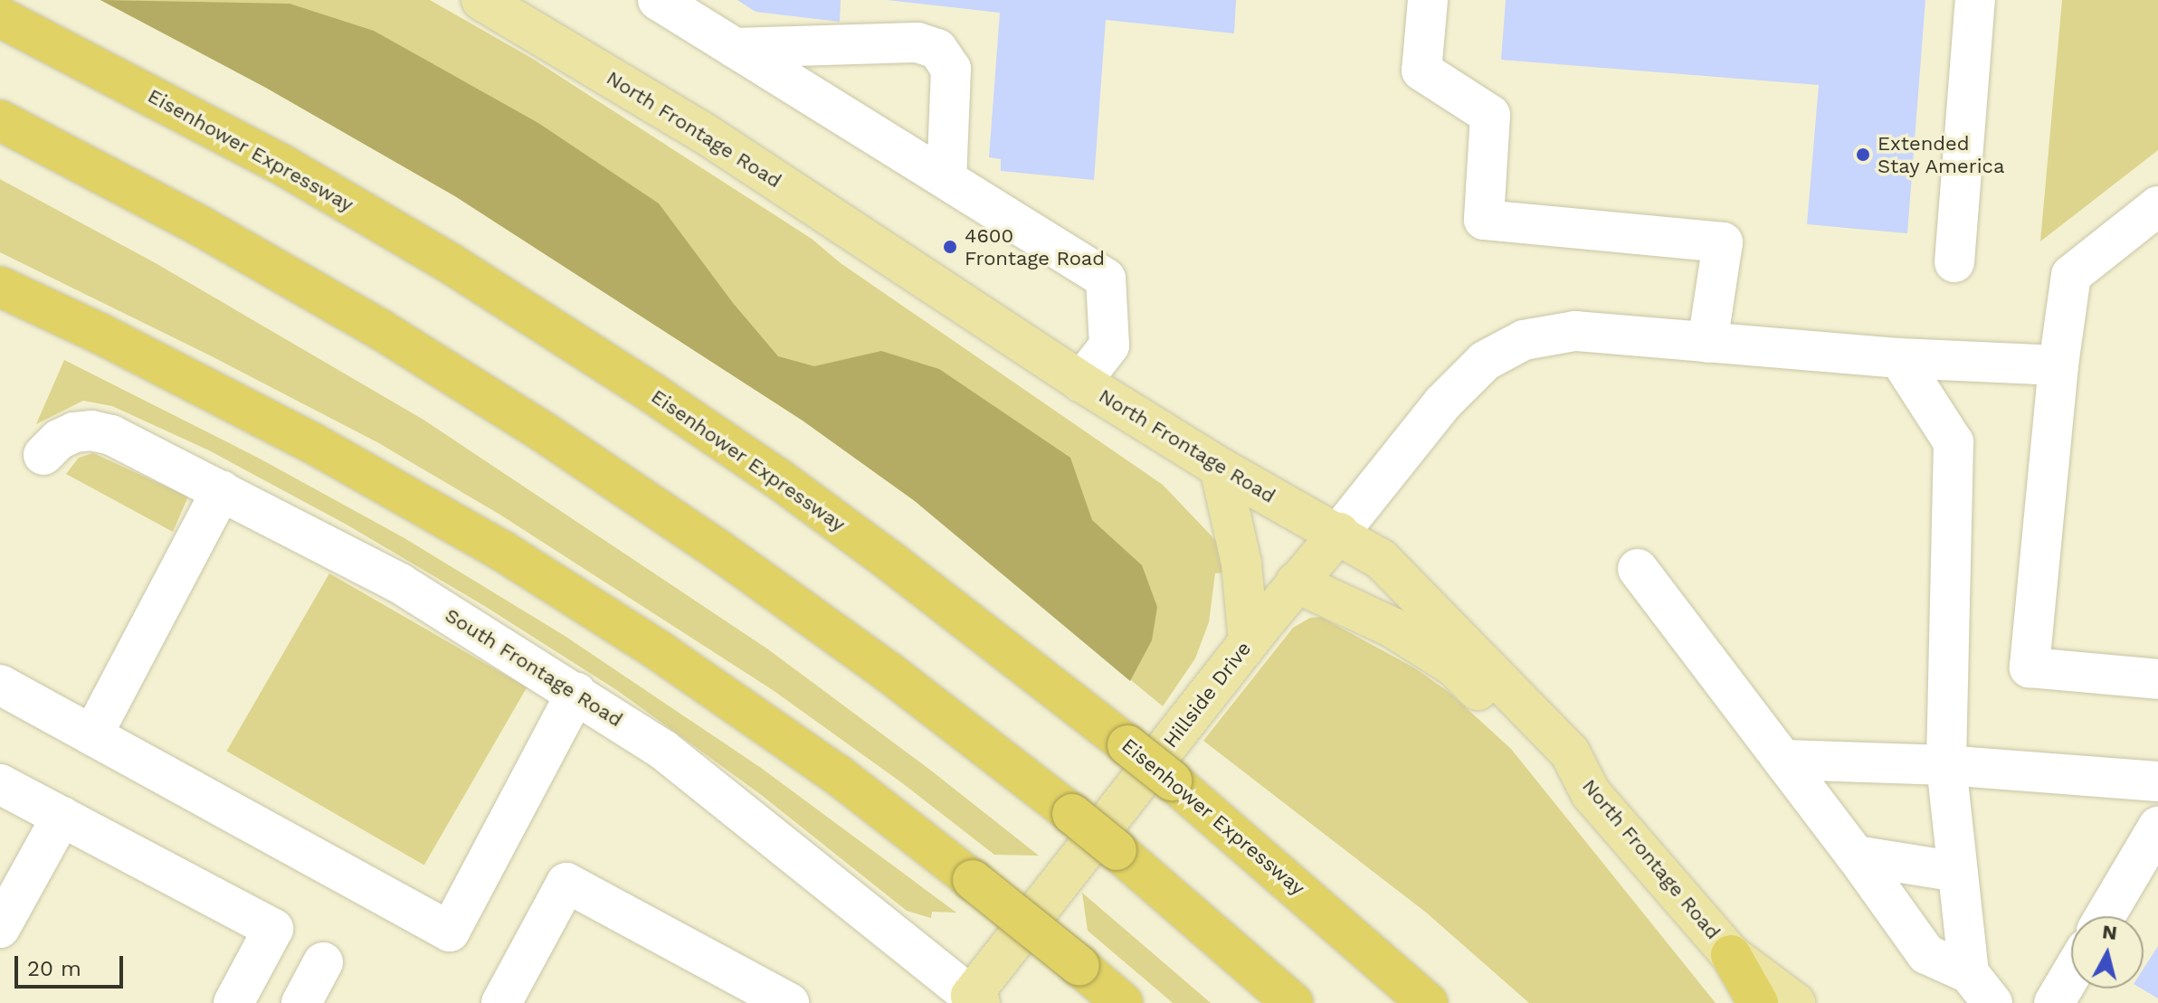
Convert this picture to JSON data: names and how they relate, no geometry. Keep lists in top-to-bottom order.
{
  "streets": {
    "highway": ["Eisenhower Expressway"],
    "main road": ["North Frontage Road", "Hillside Drive"],
    "street": ["South Frontage Road"]
  },
  "crossings": [
    ["North Frontage Road", "Hillside Drive"],
    ["South Frontage Road", "Hillside Drive"]
  ],
  "places": ["Extended Stay America", "4600 Frontage Road"],
  "scale_bar": "20 m",
  "north": "top"
}
